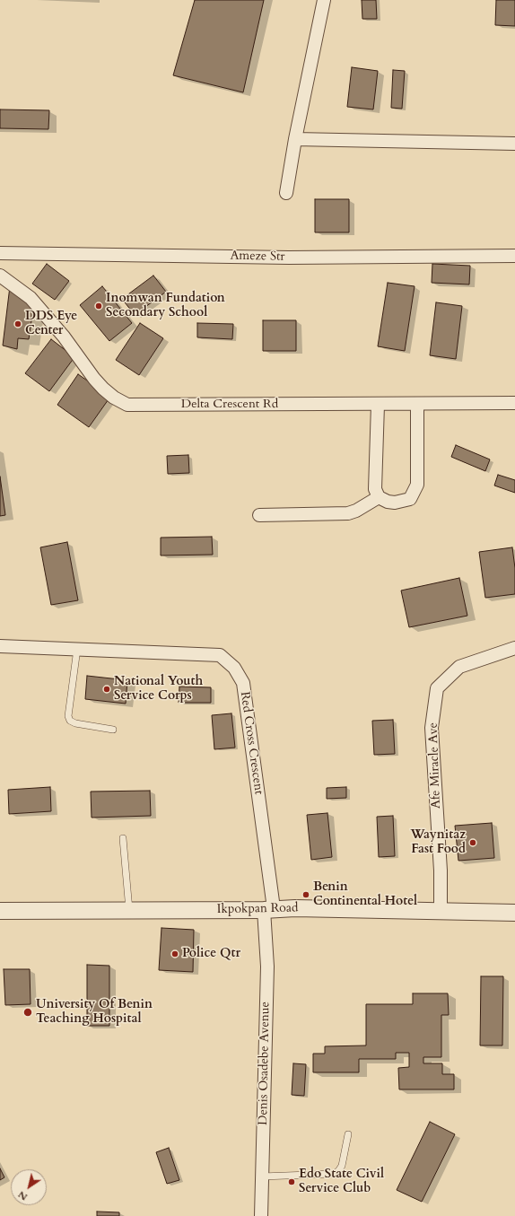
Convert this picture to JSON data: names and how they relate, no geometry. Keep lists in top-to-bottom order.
{
  "streets": {
    "street": [
      "Ameze Str",
      "Delta Crescent Rd",
      "Red Cross Crescent",
      "Afe Miracle Ave",
      "Ikpokpan Road",
      "Denis Osadebe Avenue"
    ]
  },
  "crossings": [
    ["Red Cross Crescent", "Ikpokpan Road"],
    ["Red Cross Crescent", "Denis Osadebe Avenue"],
    ["Afe Miracle Ave", "Ikpokpan Road"],
    ["Ikpokpan Road", "Denis Osadebe Avenue"]
  ],
  "places": [
    "Inomwan Fundation Secondary School",
    "DDS Eye Center",
    "National Youth Service Corps",
    "Waynitaz Fast Food",
    "Benin Continental Hotel",
    "Police Qtr",
    "University Of Benin Teaching Hospital",
    "Edo State Civil Service Club"
  ],
  "north": "bottom left"
}
